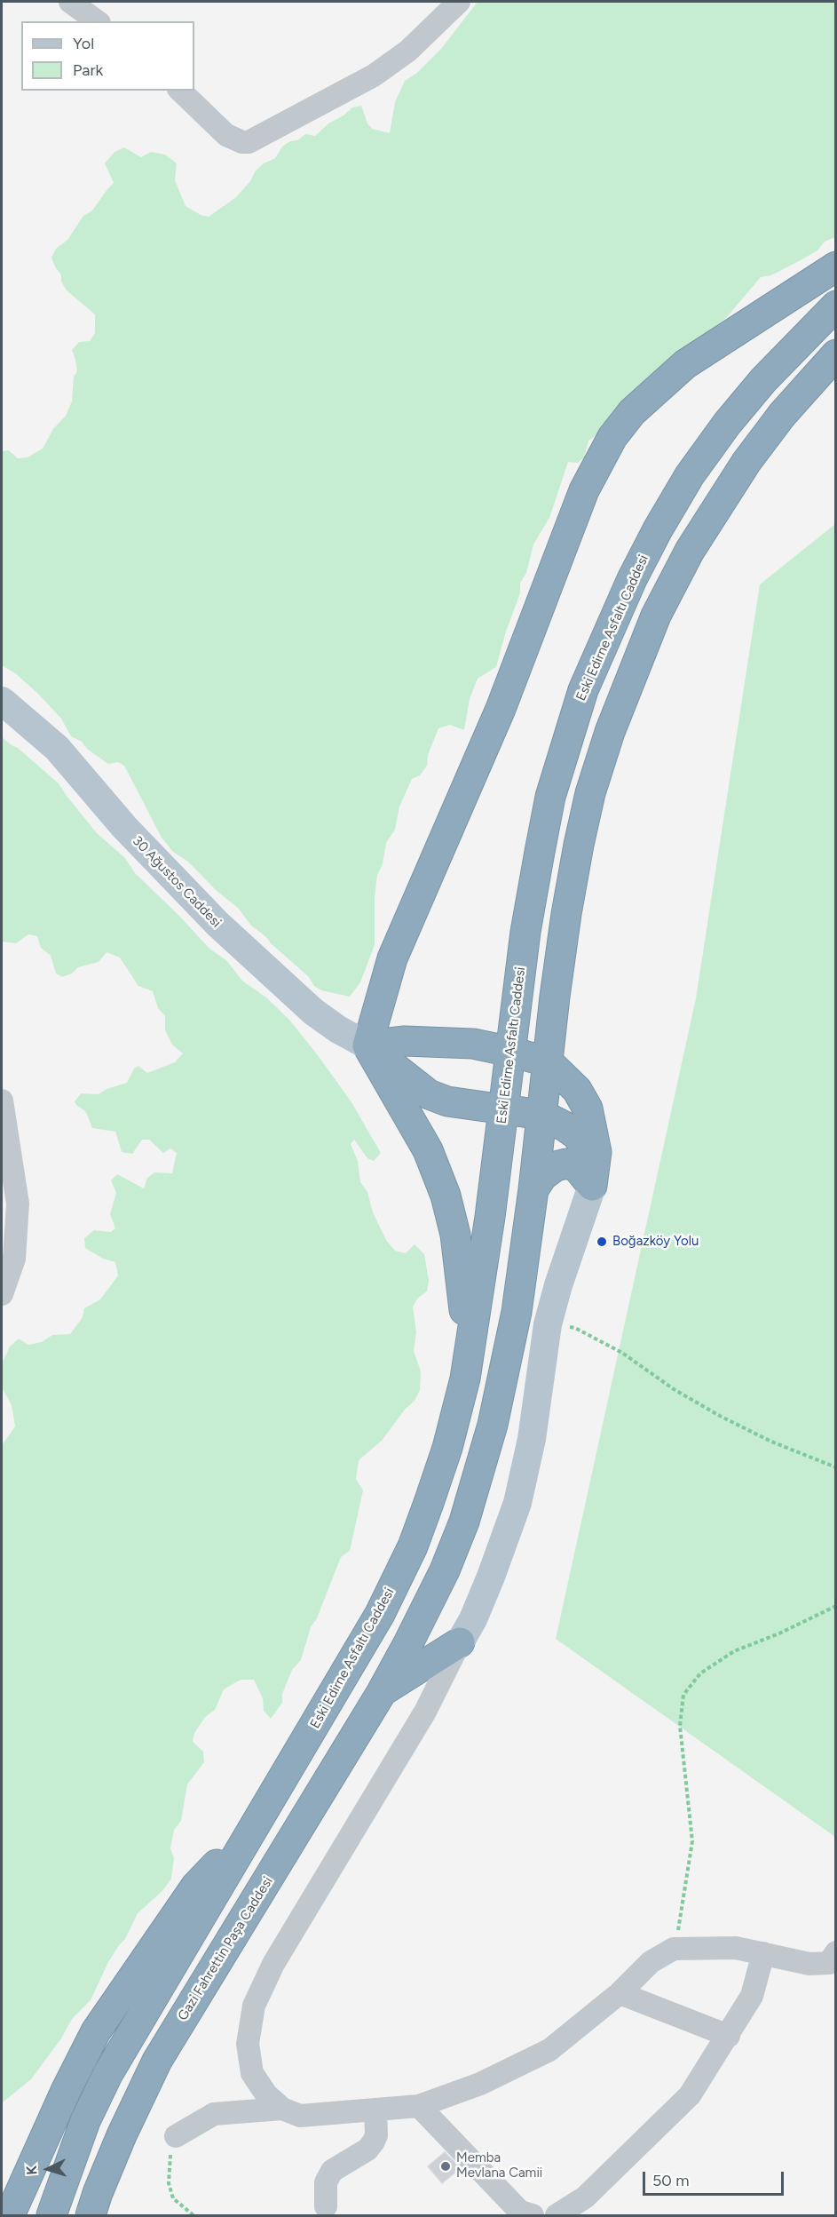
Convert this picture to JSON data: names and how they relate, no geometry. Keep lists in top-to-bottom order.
{
  "streets": {
    "highway": ["Eski Edirne Asfaltı Caddesi", "Gazi Fahrettin Paşa Caddesi"],
    "main road": ["30 Ağustos Caddesi"]
  },
  "places": ["Boğazköy Yolu", "Memba Mevlana Camii"],
  "legend": ["Yol", "Park"],
  "scale_bar": "50 m",
  "north": "left"
}
